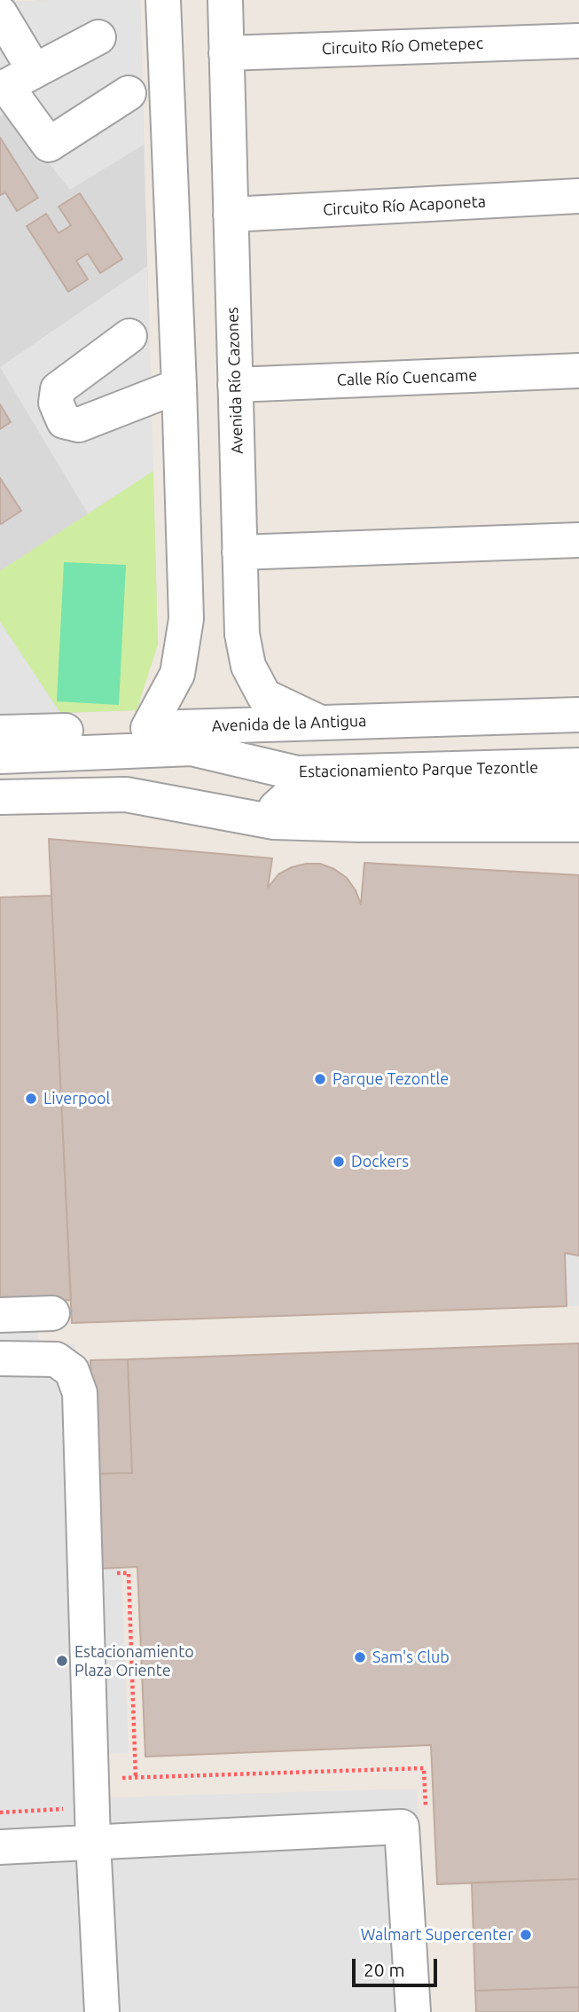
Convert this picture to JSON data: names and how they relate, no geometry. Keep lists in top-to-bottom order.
{
  "streets": {
    "street": [
      "Circuito Río Ometepec",
      "Circuito Río Acaponeta",
      "Calle Río Cuencame",
      "Avenida Río Cazones",
      "Avenida de la Antigua",
      "Estacionamiento Parque Tezontle"
    ]
  },
  "crossings": [
    ["Circuito Río Ometepec", "Avenida Río Cazones"],
    ["Circuito Río Acaponeta", "Avenida Río Cazones"],
    ["Calle Río Cuencame", "Avenida Río Cazones"],
    ["Avenida Río Cazones", "Avenida de la Antigua"],
    ["Avenida de la Antigua", "Estacionamiento Parque Tezontle"]
  ],
  "places": [
    "Parque Tezontle",
    "Liverpool",
    "Dockers",
    "Sam's Club",
    "Estacionamiento Plaza Oriente",
    "Walmart Supercenter"
  ],
  "scale_bar": "20 m"
}
